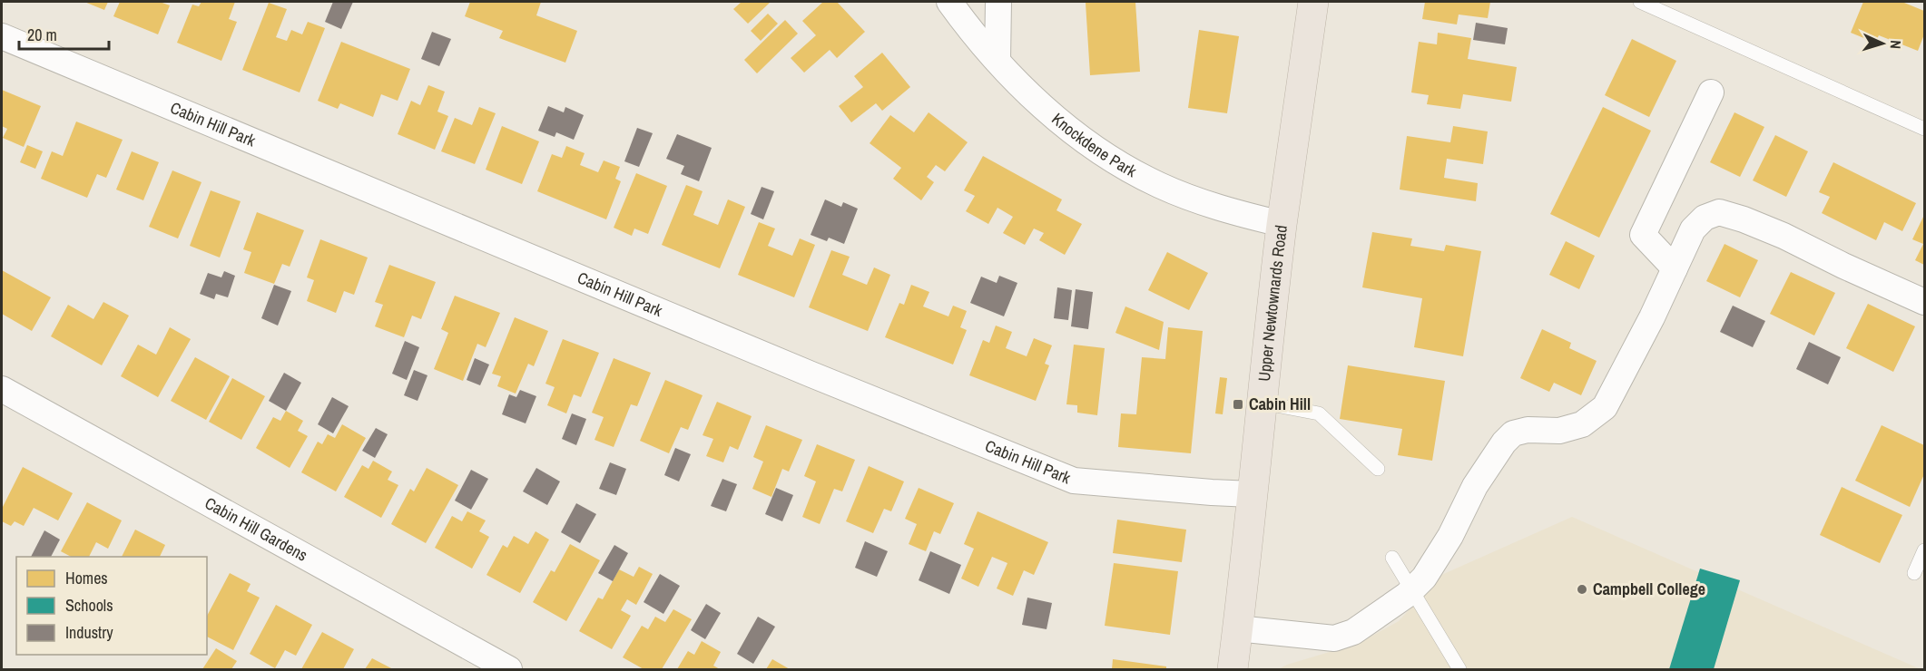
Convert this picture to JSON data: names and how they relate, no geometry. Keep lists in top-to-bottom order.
{
  "streets": {
    "highway": ["Upper Newtownards Road"],
    "street": ["Cabin Hill Park", "Knockdene Park", "Cabin Hill Gardens"]
  },
  "crossings": [
    ["Cabin Hill Park", "Upper Newtownards Road"],
    ["Knockdene Park", "Upper Newtownards Road"]
  ],
  "places": {
    "transit": ["Cabin Hill"],
    "other": ["Campbell College"]
  },
  "legend": ["Homes", "Schools", "Industry"],
  "scale_bar": "20 m",
  "north": "right"
}
